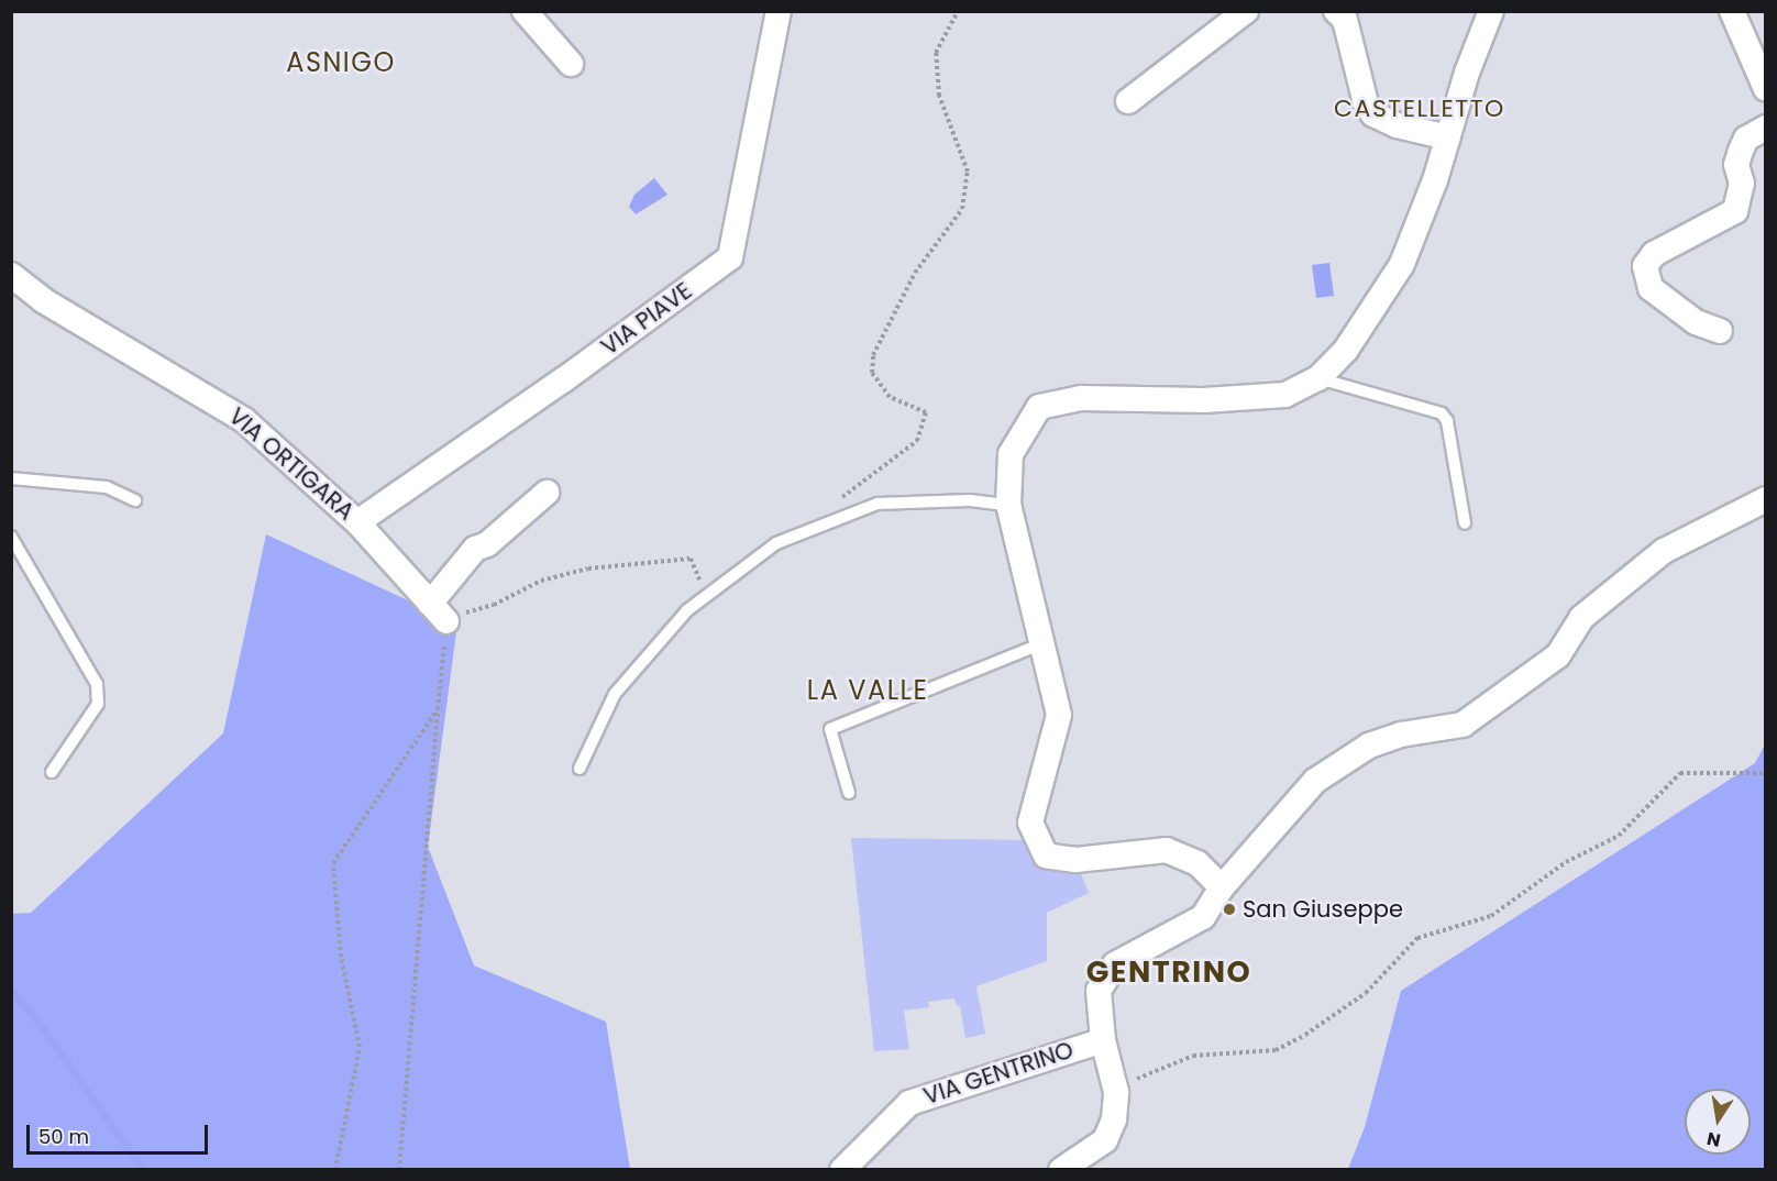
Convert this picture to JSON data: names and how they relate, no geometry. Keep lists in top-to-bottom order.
{
  "streets": {
    "street": ["VIA PIAVE", "VIA ORTIGARA", "VIA GENTRINO"]
  },
  "crossings": [
    ["VIA PIAVE", "VIA ORTIGARA"]
  ],
  "districts": [
    "ASNIGO",
    "CASTELLETTO",
    "LA VALLE",
    "GENTRINO"
  ],
  "places": ["San Giuseppe"],
  "scale_bar": "50 m",
  "north": "bottom"
}
